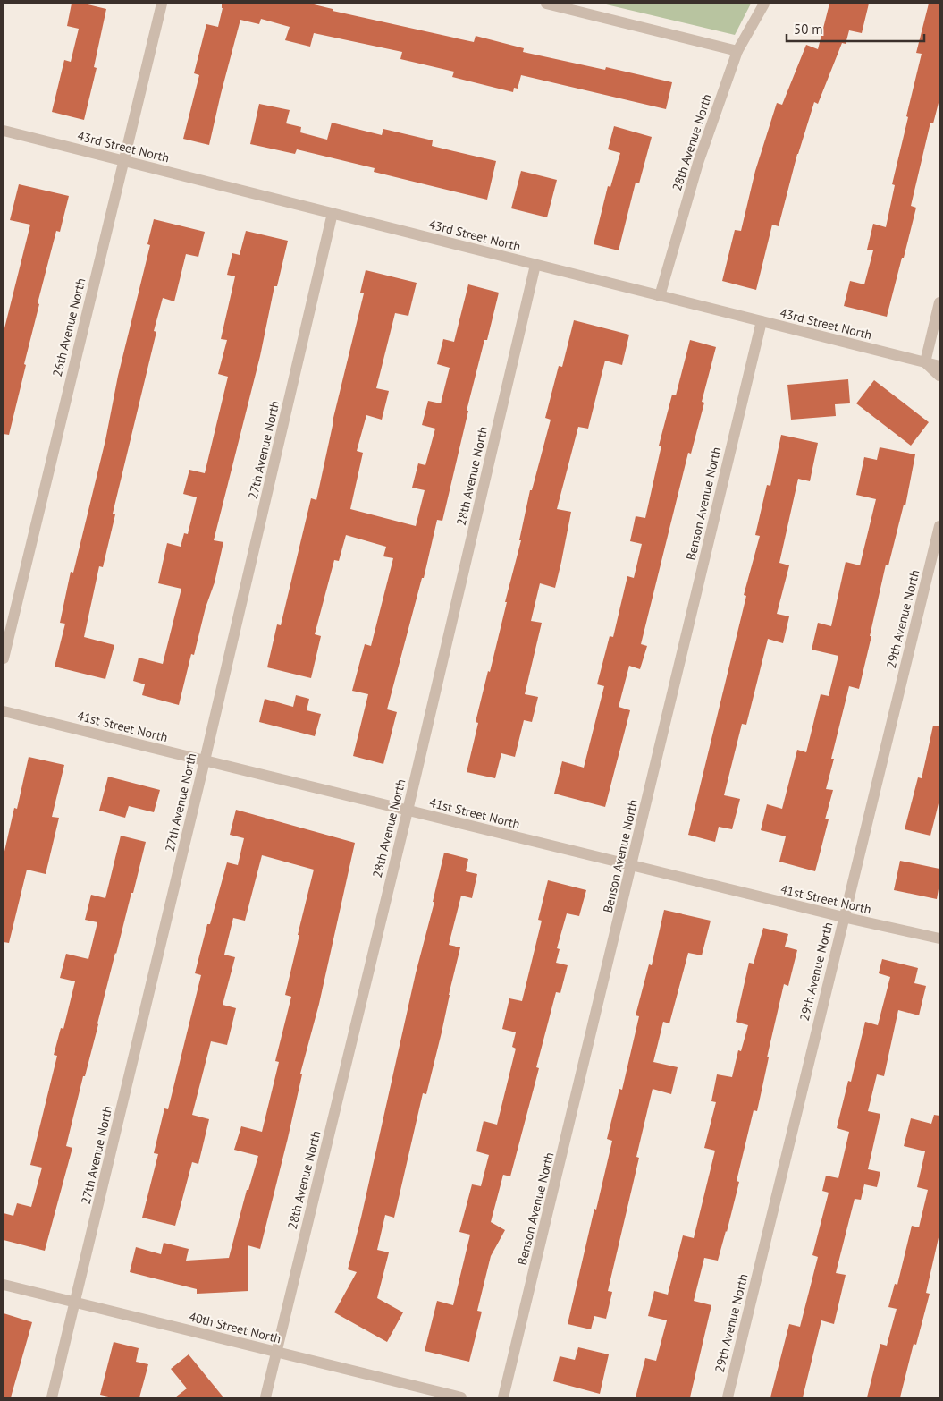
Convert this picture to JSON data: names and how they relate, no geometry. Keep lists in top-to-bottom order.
{
  "streets": {
    "street": [
      "28th Avenue North",
      "43rd Street North",
      "26th Avenue North",
      "27th Avenue North",
      "Benson Avenue North",
      "29th Avenue North",
      "41st Street North",
      "40th Street North"
    ]
  },
  "crossings": [
    ["28th Avenue North", "43rd Street North"],
    ["28th Avenue North", "41st Street North"],
    ["28th Avenue North", "40th Street North"],
    ["43rd Street North", "26th Avenue North"],
    ["43rd Street North", "27th Avenue North"],
    ["43rd Street North", "Benson Avenue North"],
    ["27th Avenue North", "41st Street North"],
    ["27th Avenue North", "40th Street North"],
    ["Benson Avenue North", "41st Street North"],
    ["29th Avenue North", "41st Street North"]
  ],
  "scale_bar": "50 m"
}
